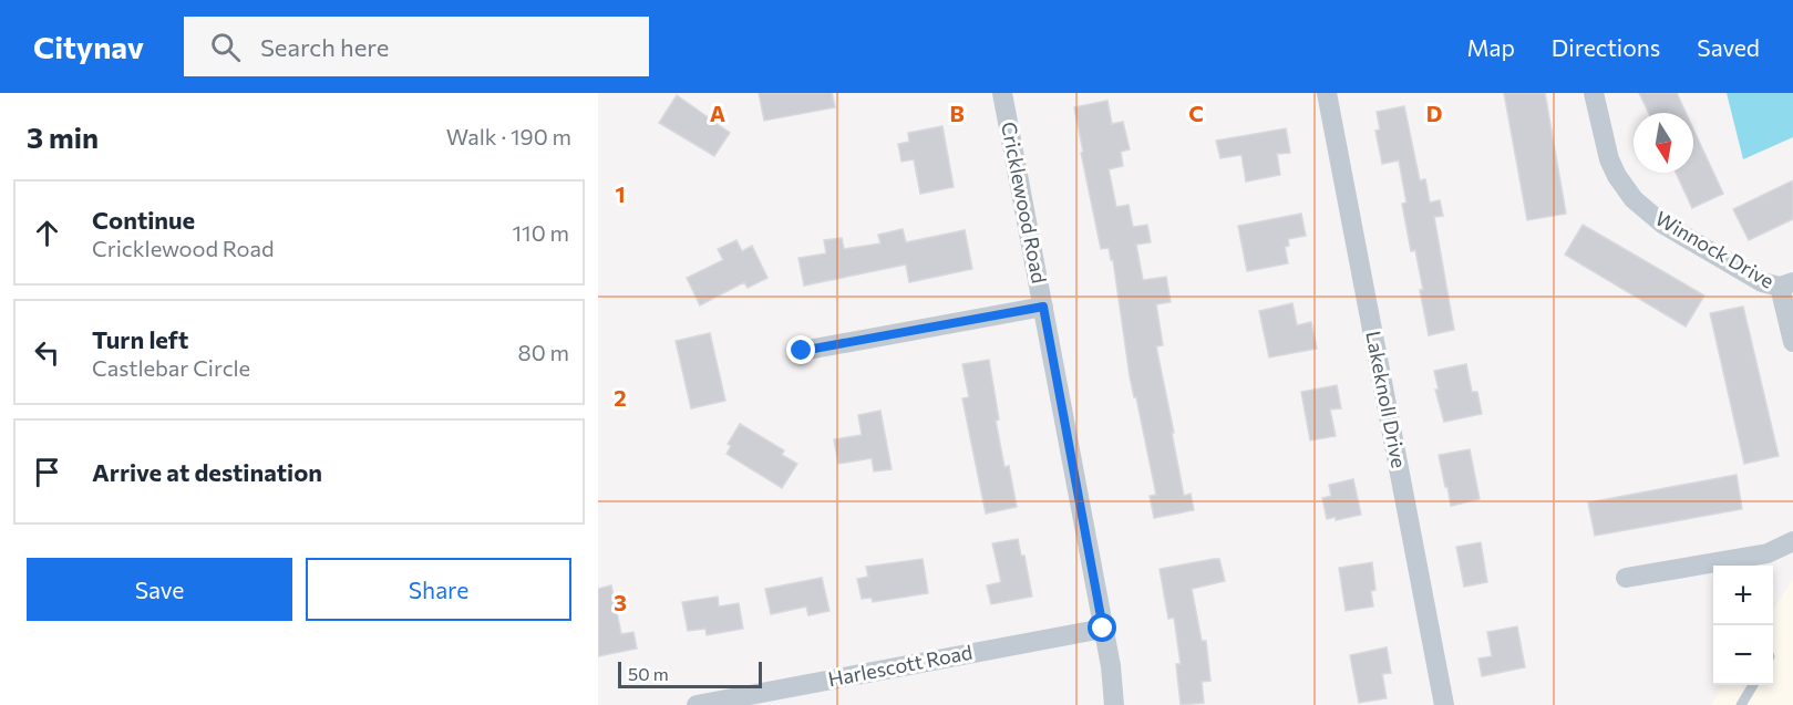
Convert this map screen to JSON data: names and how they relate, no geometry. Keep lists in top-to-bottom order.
{
  "streets": {
    "street": [
      "Cricklewood Road",
      "Winnock Drive",
      "Lakeknoll Drive",
      "Harlescott Road"
    ]
  },
  "crossings": [
    ["Cricklewood Road", "Harlescott Road"]
  ],
  "scale_bar": "50 m",
  "north": "bottom",
  "page": {
    "header": "Citynav",
    "search": "Search here",
    "nav": ["Map", "Directions", "Saved"],
    "heading": ["3 min", "Walk · 190 m"],
    "list": [
      ["Continue", "Cricklewood Road", "110 m"],
      ["Turn left", "Castlebar Circle", "80 m"],
      "Arrive at destination"
    ],
    "buttons": ["Save", "Share"],
    "map_buttons": ["+", "−"],
    "scale": "50 m"
  },
  "grid": {
    "columns": [
      "A",
      "B",
      "C",
      "D"
    ],
    "rows": ["1", "2", "3"]
  }
}
